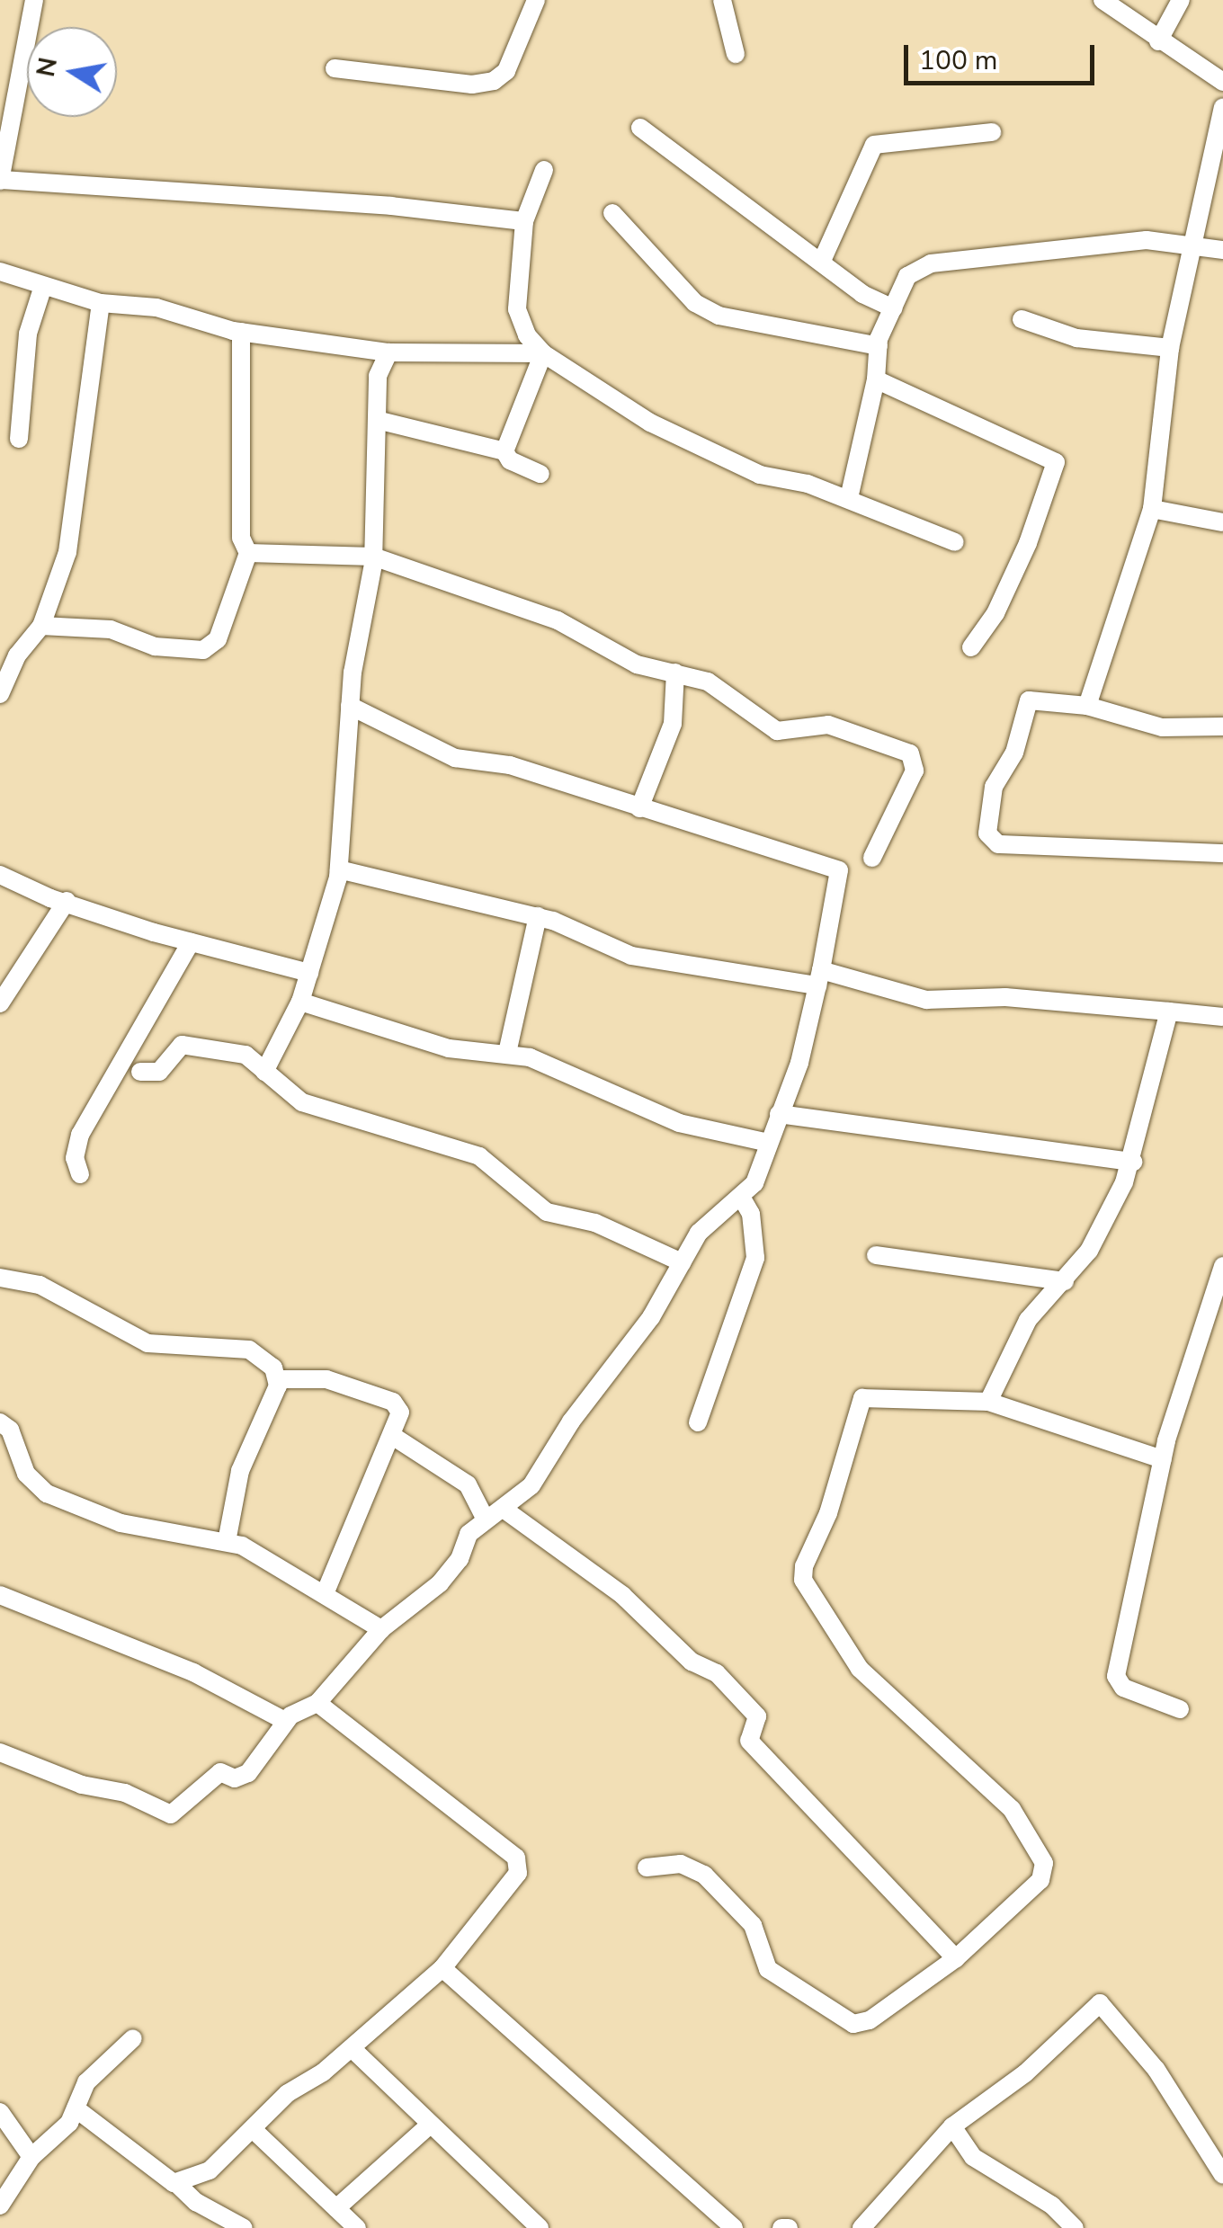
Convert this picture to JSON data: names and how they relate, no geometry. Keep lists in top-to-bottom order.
{
  "scale_bar": "100 m",
  "north": "left"
}
